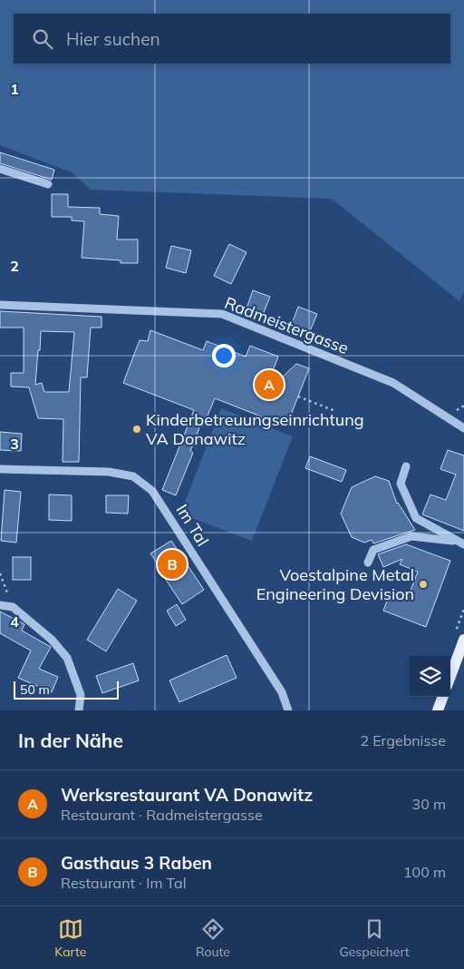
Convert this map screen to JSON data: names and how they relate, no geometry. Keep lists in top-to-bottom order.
{
  "streets": {
    "street": ["Radmeistergasse", "Im Tal"]
  },
  "places": ["Kinderbetreuungseinrichtung VA Donawitz", "Voestalpine Metal Engineering Devision"],
  "scale_bar": "50 m",
  "page": {
    "search": "Hier suchen",
    "pins": ["A", "B"],
    "scale": "50 m",
    "heading": ["In der Nähe", "2 Ergebnisse"],
    "list": [
      {
        "mark": "A",
        "name": "Werksrestaurant VA Donawitz",
        "note": "Restaurant · Radmeistergasse",
        "value": "30 m"
      },
      {
        "mark": "B",
        "name": "Gasthaus 3 Raben",
        "note": "Restaurant · Im Tal",
        "value": "100 m"
      }
    ],
    "nav": ["Karte", "Route", "Gespeichert"]
  },
  "grid": {
    "rows": [
      "1",
      "2",
      "3",
      "4"
    ]
  }
}
